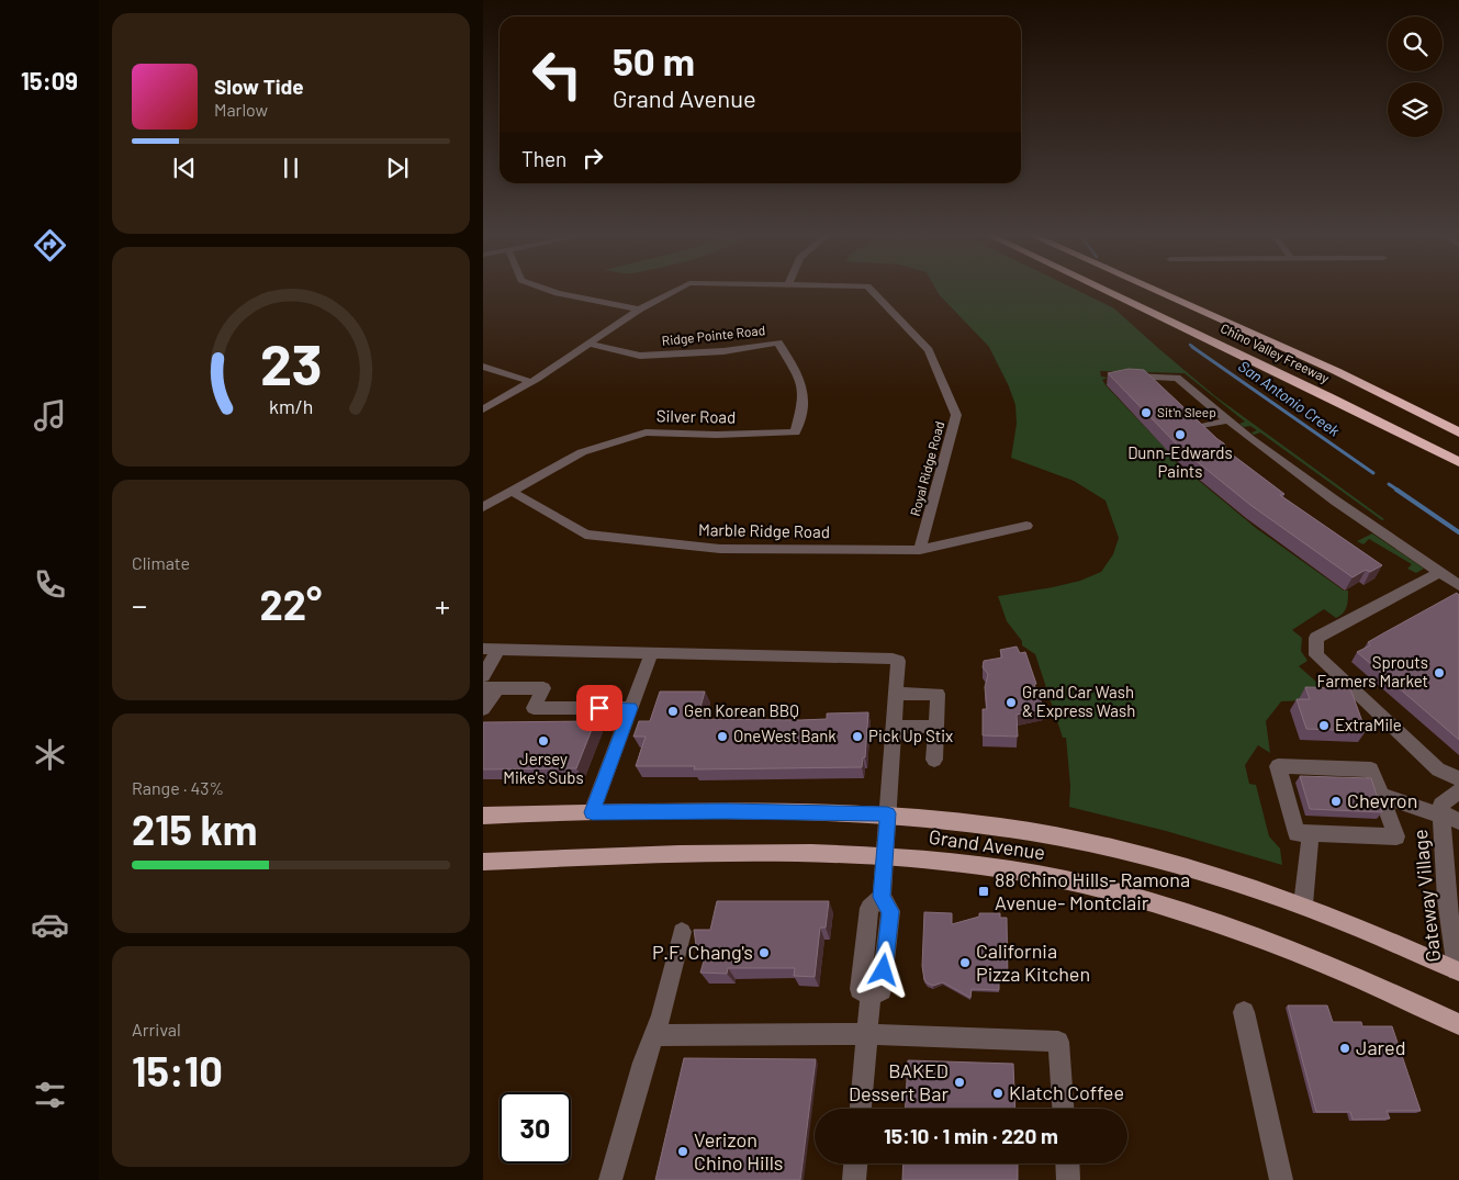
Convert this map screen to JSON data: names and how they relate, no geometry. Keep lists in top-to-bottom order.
{
  "streets": {
    "highway": ["Chino Valley Freeway"],
    "main road": ["Grand Avenue"],
    "street": [
      "Ridge Pointe Road",
      "Silver Road",
      "Royal Ridge Road",
      "Marble Ridge Road",
      "Gateway Village"
    ]
  },
  "crossings": [
    ["Ridge Pointe Road", "Silver Road"],
    ["Ridge Pointe Road", "Royal Ridge Road"],
    ["Silver Road", "Marble Ridge Road"],
    ["Royal Ridge Road", "Marble Ridge Road"],
    ["Grand Avenue", "Gateway Village"]
  ],
  "water": ["San Antonio Creek"],
  "places": {
    "other": [
      "Sit'n Sleep",
      "Dunn-Edwards Paints",
      "Sprouts Farmers Market",
      "Grand Car Wash & Express Wash",
      "Gen Korean BBQ",
      "ExtraMile",
      "OneWest Bank",
      "Pick Up Stix",
      "Jersey Mike's Subs",
      "Chevron",
      "P.F. Chang's",
      "California Pizza Kitchen",
      "Jared",
      "BAKED Dessert Bar",
      "Klatch Coffee",
      "Verizon Chino Hills"
    ],
    "transit": ["88 Chino Hills- Ramona Avenue- Montclair"]
  },
  "page": {
    "tabs": "15:09",
    "turn": ["50 m", "Grand Avenue"],
    "song": ["Slow Tide", "Marlow"],
    "then": "Then",
    "tile": [
      "Climate",
      ["Range · 43%", "215 km"],
      ["Arrival", "15:10"]
    ],
    "heat": ["−", "22°", "+"],
    "limit": "30",
    "trip": "15:10 · 1 min · 220 m",
    "gauge": ["23", "km/h"]
  }
}
